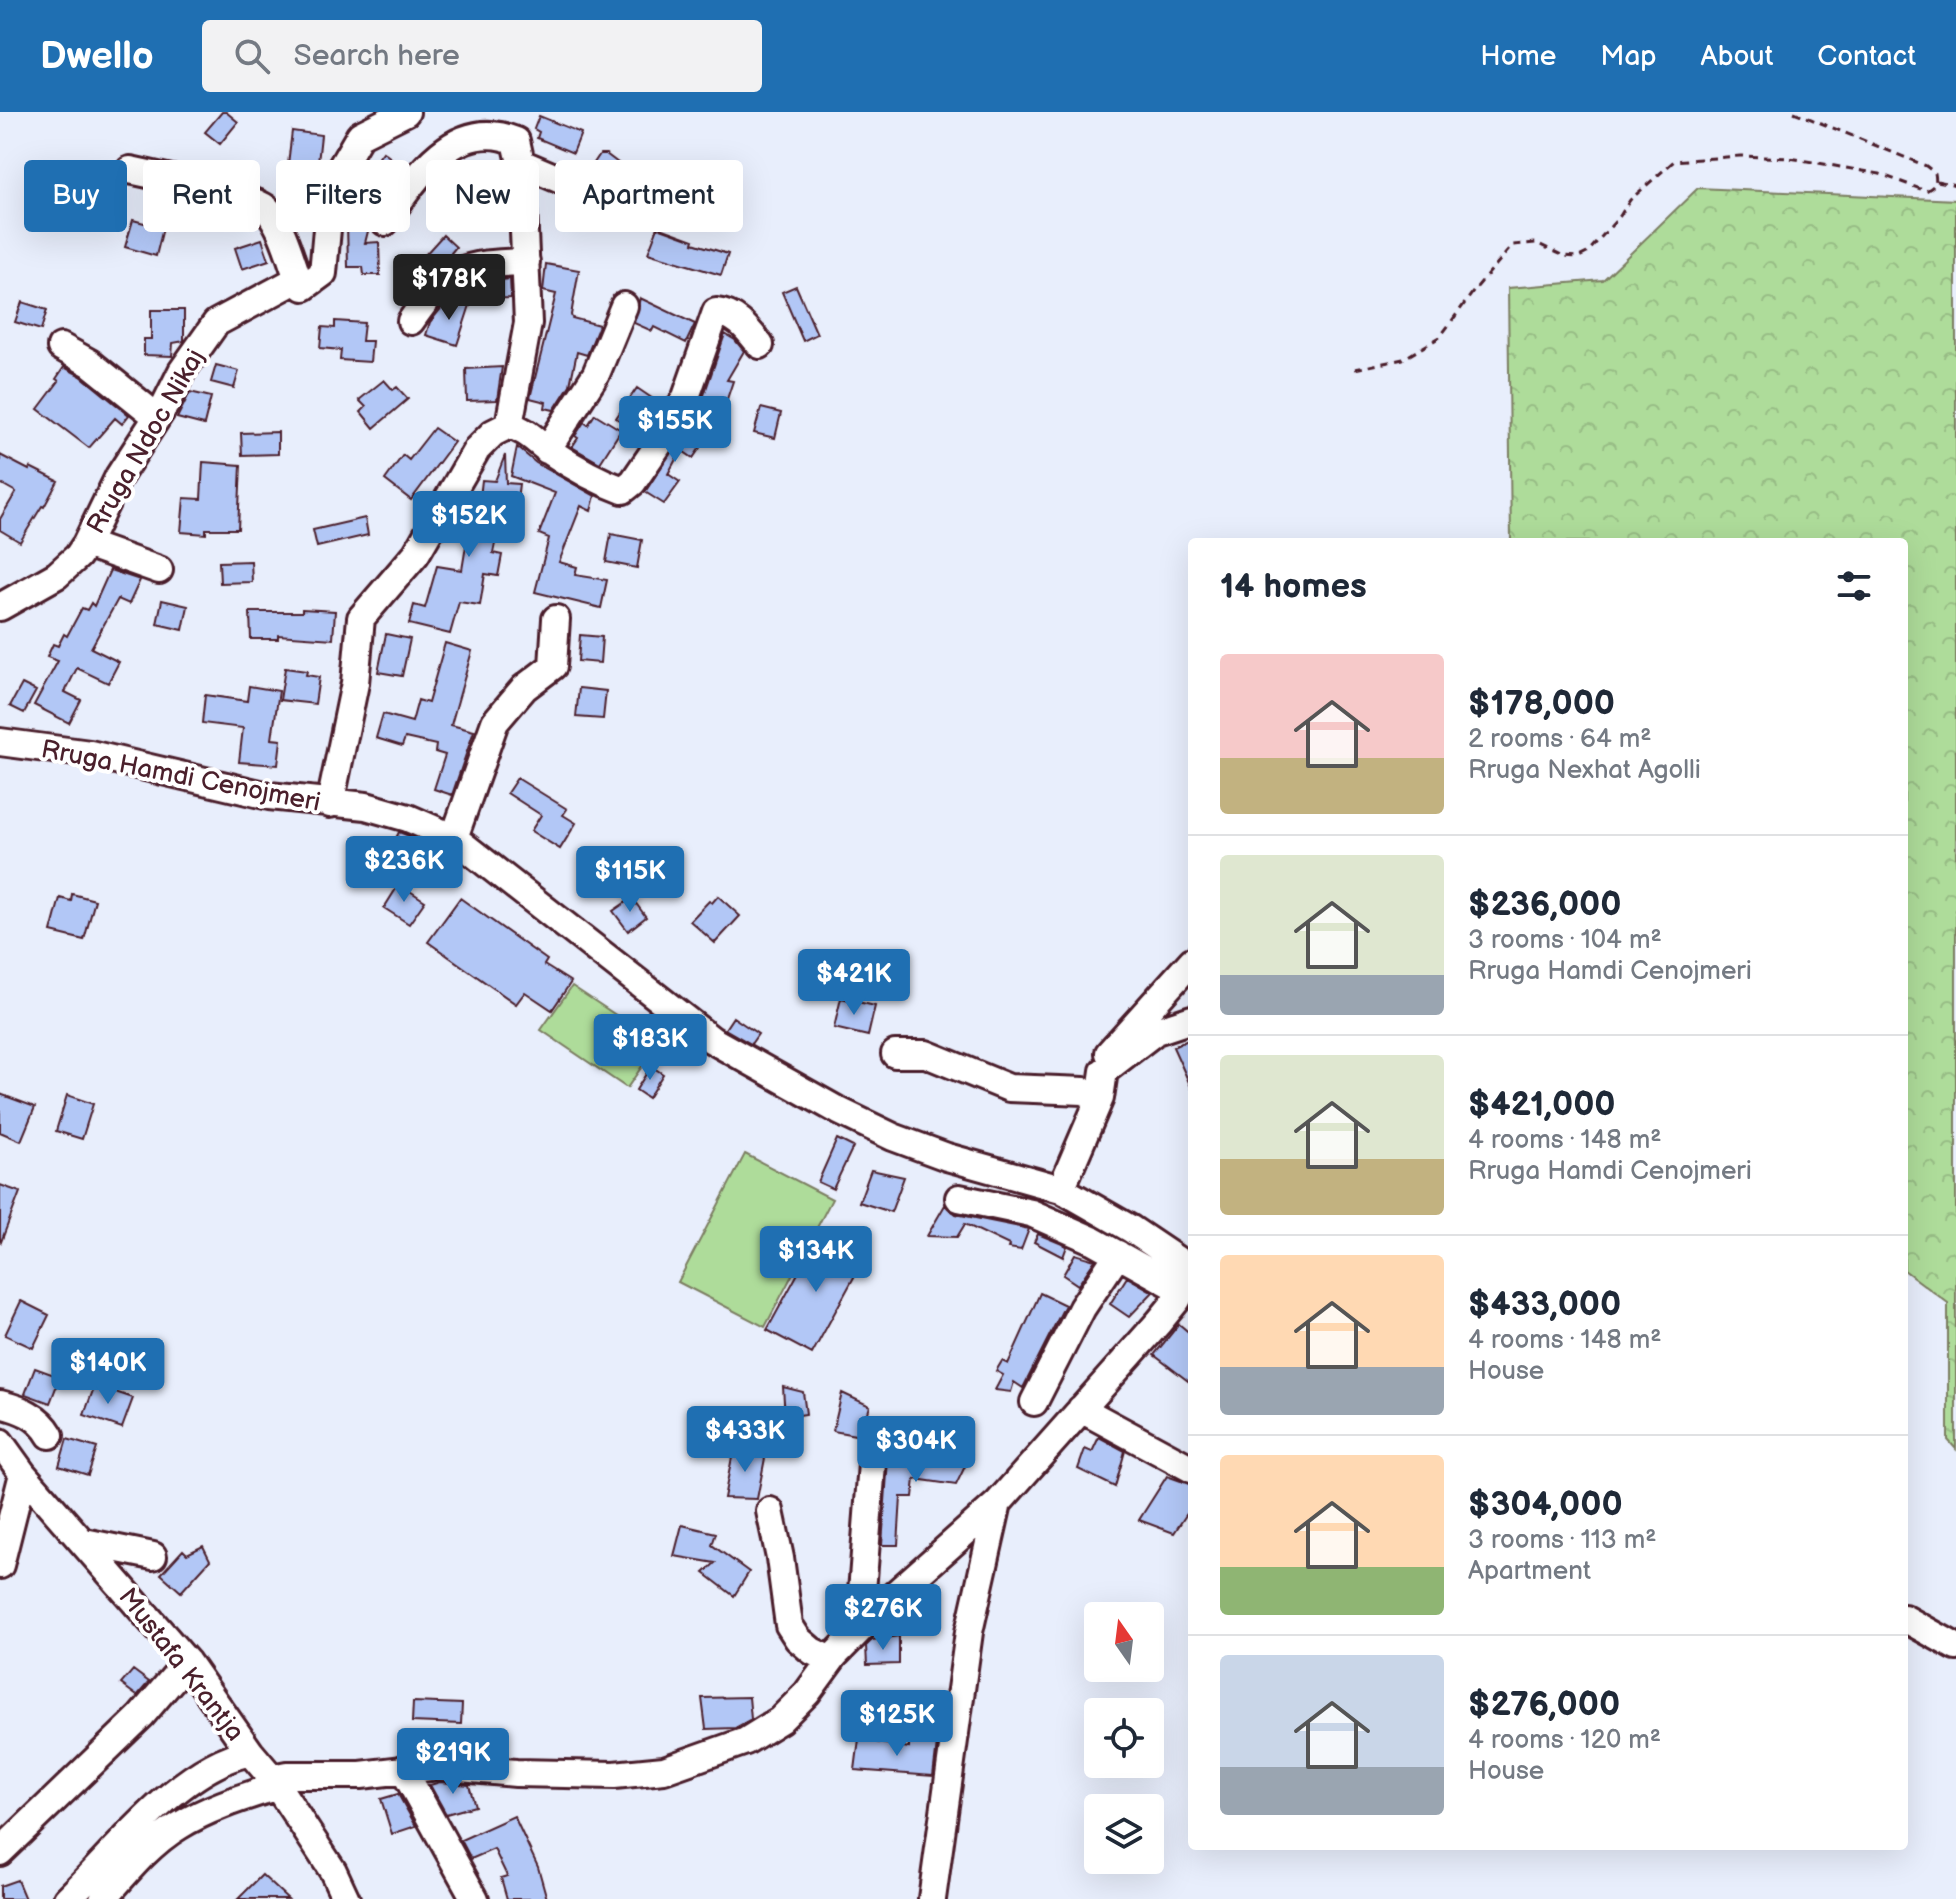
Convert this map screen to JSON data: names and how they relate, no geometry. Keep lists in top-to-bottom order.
{
  "streets": {
    "street": ["Rruga Ndoc Nikaj", "Rruga Hamdi Cenojmeri", "Mustafa Krantja"]
  },
  "north": "top",
  "page": {
    "header": "Dwello",
    "search": "Search here",
    "nav": [
      "Home",
      "Map",
      "About",
      "Contact"
    ],
    "chip": [
      "Buy",
      "Rent",
      "Filters",
      "New",
      "Apartment"
    ],
    "price": [
      "$178K",
      "$155K",
      "$152K",
      "$236K",
      "$115K",
      "$421K",
      "$183K",
      "$134K",
      "$140K",
      "$433K",
      "$304K",
      "$276K",
      "$125K",
      "$219K"
    ],
    "heading": "14 homes",
    "list": [
      {
        "name": "$178,000",
        "note": "2 rooms · 64 m² · Rruga Nexhat Agolli"
      },
      {
        "name": "$236,000",
        "note": "3 rooms · 104 m² · Rruga Hamdi Cenojmeri"
      },
      {
        "name": "$421,000",
        "note": "4 rooms · 148 m² · Rruga Hamdi Cenojmeri"
      },
      {
        "name": "$433,000",
        "note": "4 rooms · 148 m² · House"
      },
      {
        "name": "$304,000",
        "note": "3 rooms · 113 m² · Apartment"
      },
      {
        "name": "$276,000",
        "note": "4 rooms · 120 m² · House"
      }
    ]
  }
}
